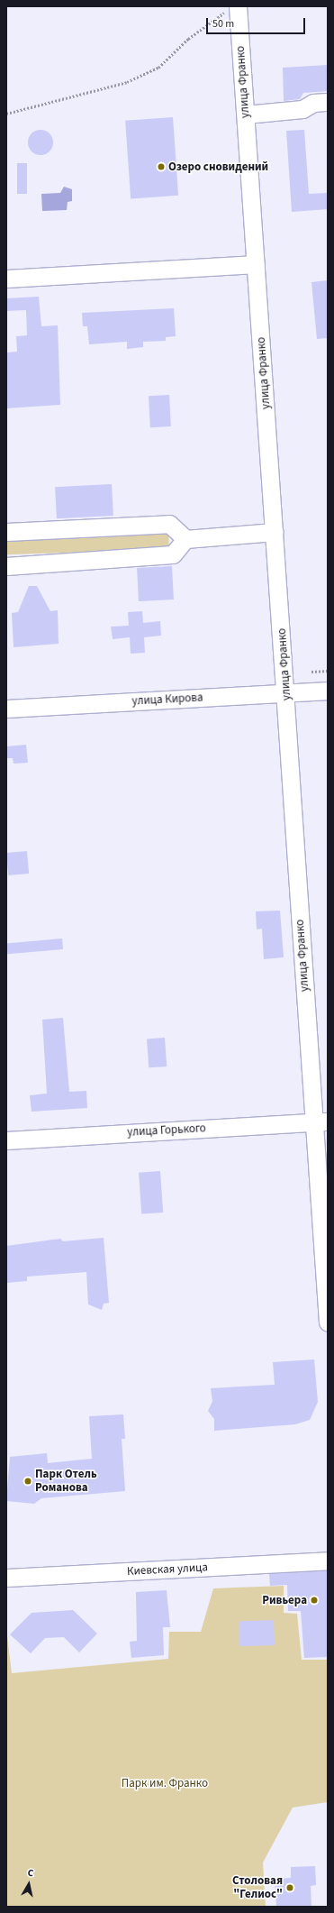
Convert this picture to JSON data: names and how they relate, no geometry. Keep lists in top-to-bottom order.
{
  "streets": {
    "street": [
      "улица Франко",
      "улица Кирова",
      "улица Горького",
      "Киевская улица"
    ]
  },
  "crossings": [
    ["улица Франко", "улица Кирова"],
    ["улица Франко", "улица Горького"]
  ],
  "parks": ["Парк им. Франко"],
  "places": [
    "Озеро сновидений",
    "Парк Отель Романова",
    "Ривьера",
    "Столовая \"Гелиос\""
  ],
  "scale_bar": "50 m",
  "north": "top"
}
